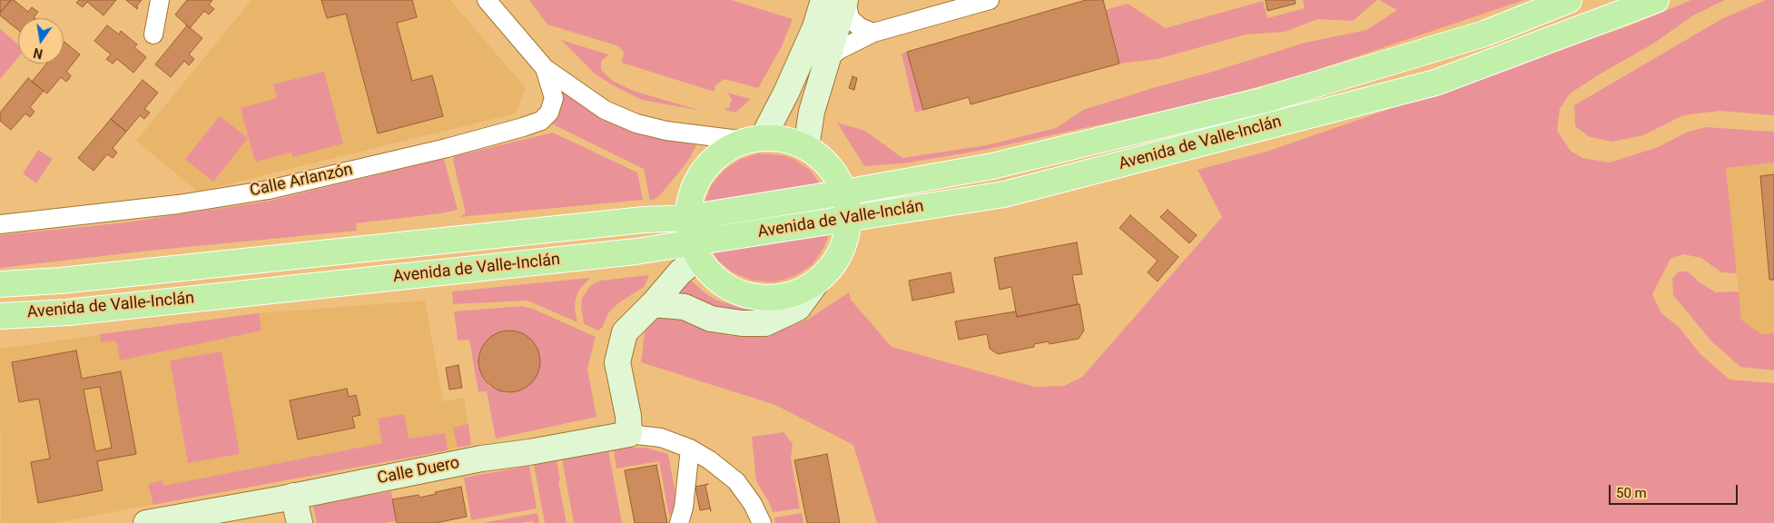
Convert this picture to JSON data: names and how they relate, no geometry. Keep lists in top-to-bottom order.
{
  "streets": {
    "main road": ["Avenida de Valle-Inclán"],
    "street": ["Calle Arlanzón", "Calle Duero"]
  },
  "scale_bar": "50 m",
  "north": "bottom"
}
